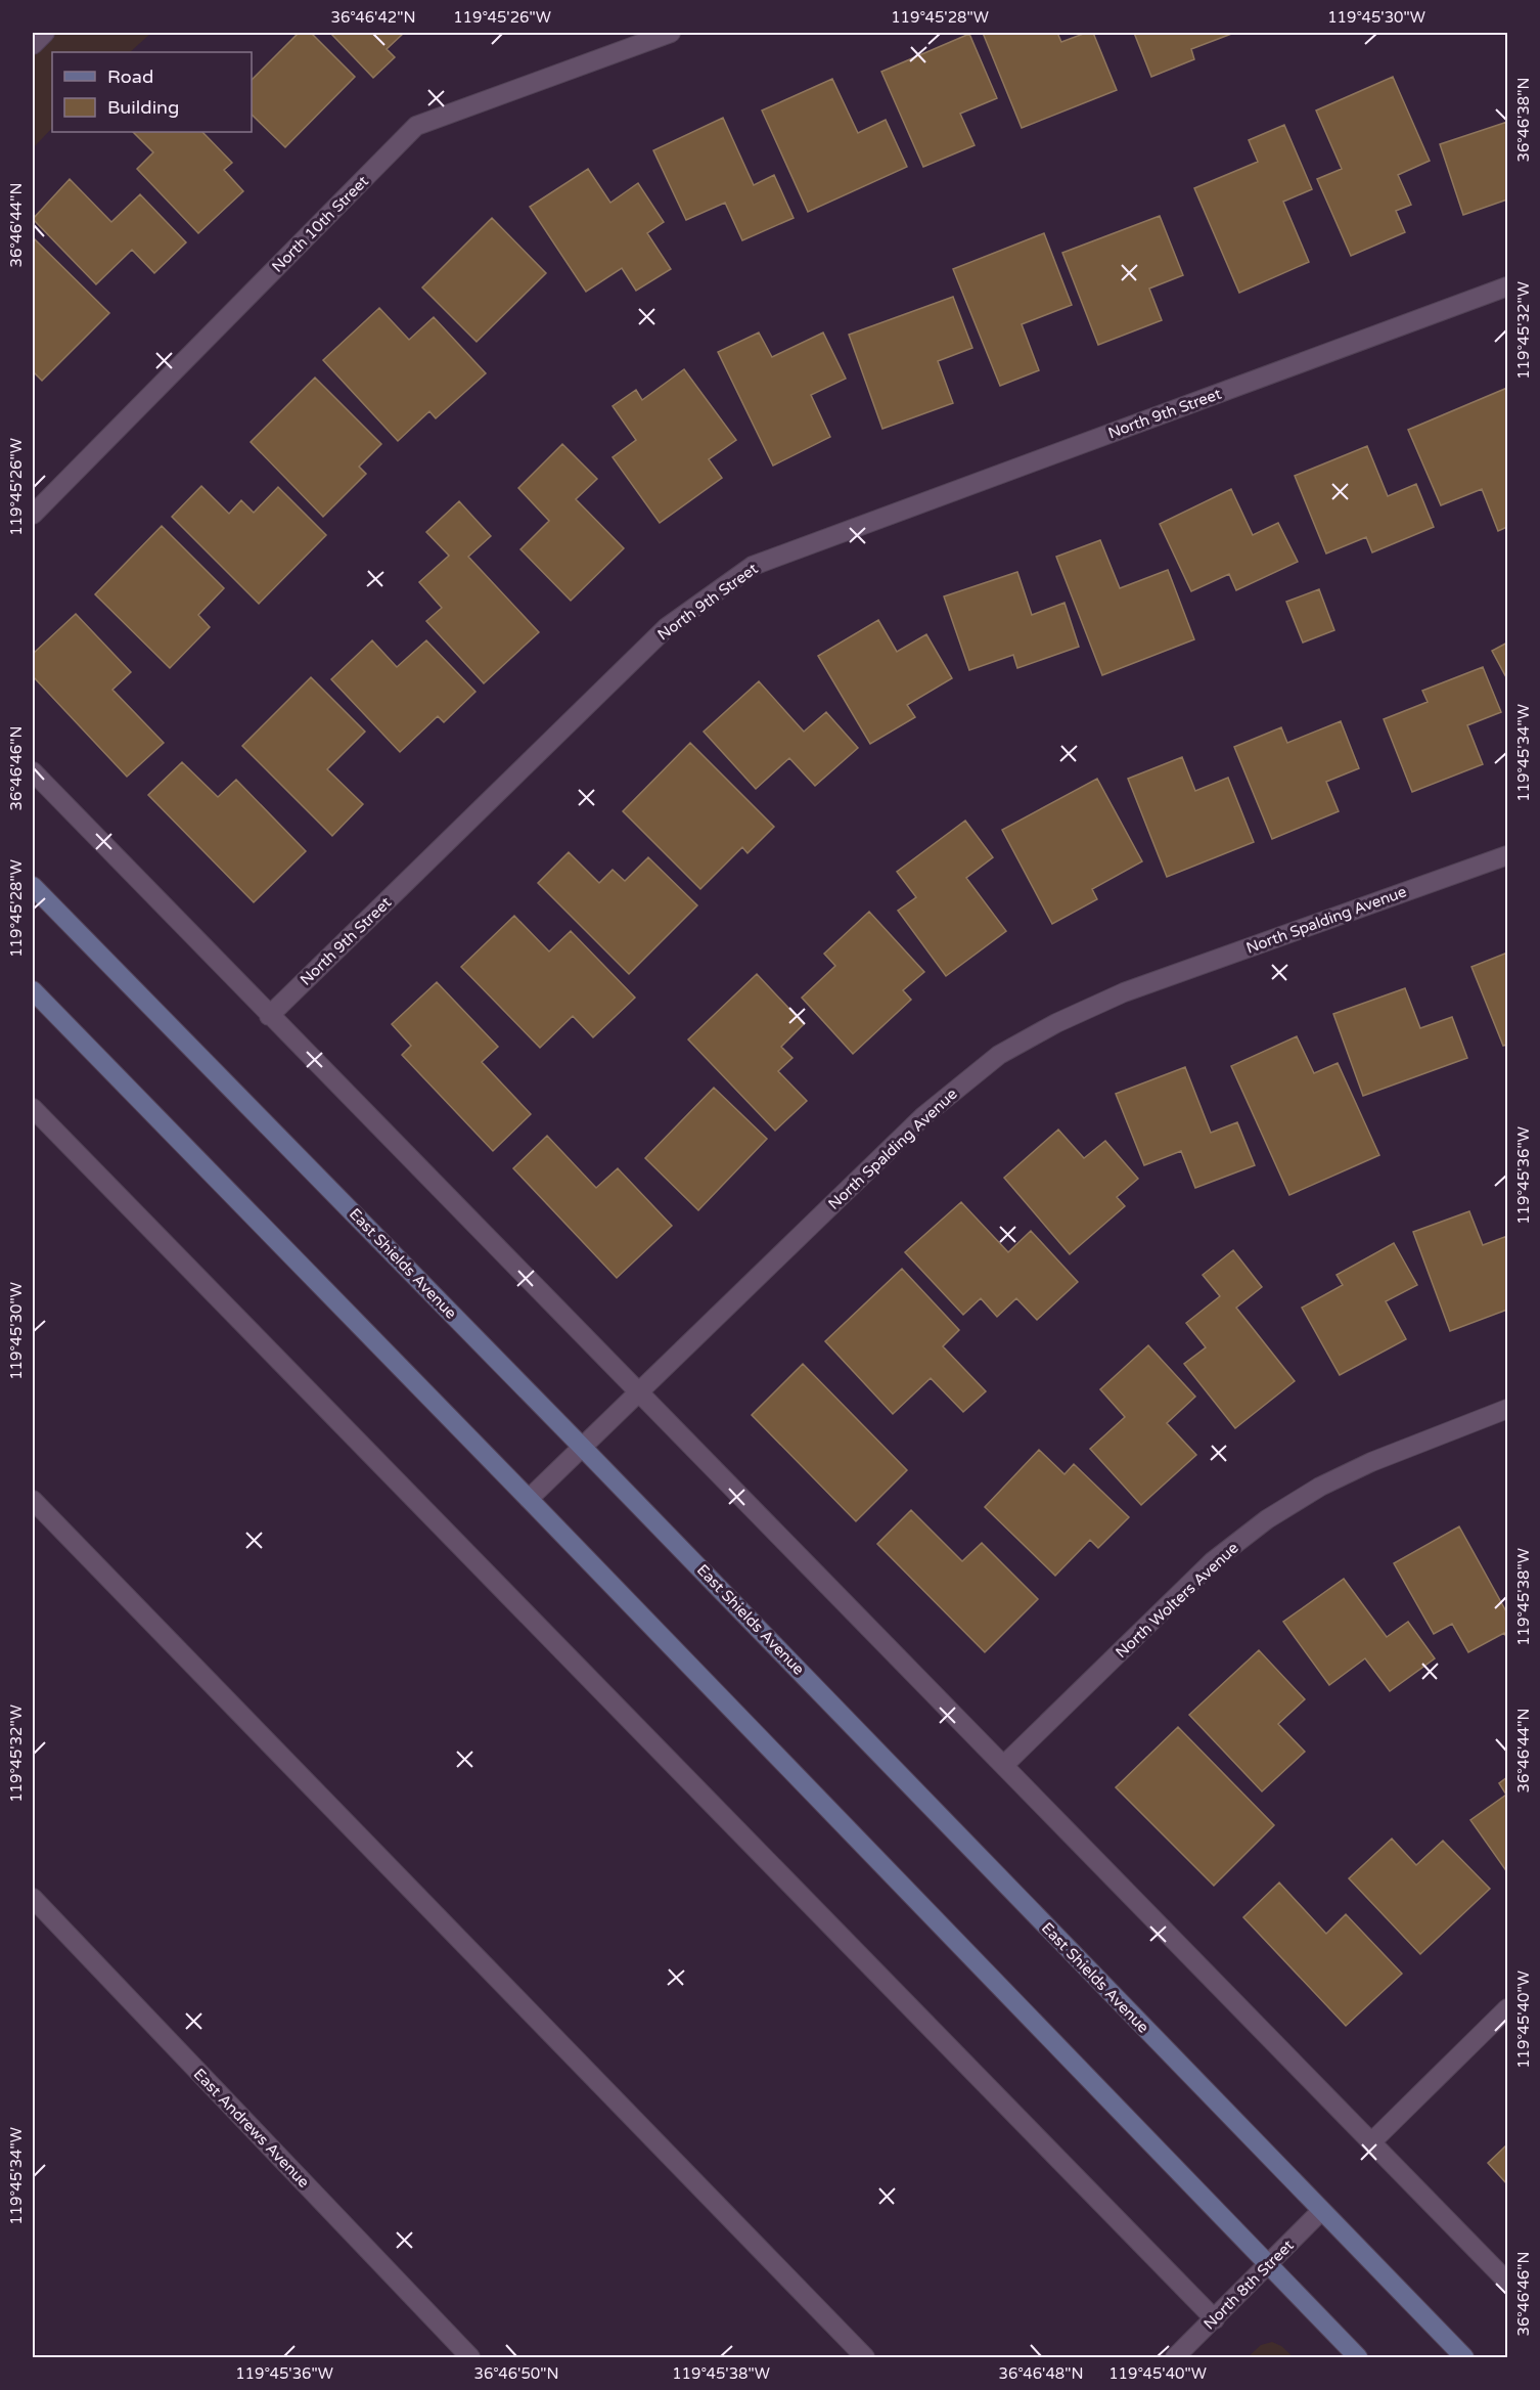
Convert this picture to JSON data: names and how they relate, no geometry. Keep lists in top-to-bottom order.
{
  "streets": {
    "main road": ["East Shields Avenue"],
    "street": [
      "North 10th Street",
      "North 9th Street",
      "North Spalding Avenue",
      "North Wolters Avenue",
      "East Andrews Avenue",
      "North 8th Street"
    ]
  },
  "crossings": [
    ["North Spalding Avenue", "East Shields Avenue"],
    ["East Shields Avenue", "North 8th Street"]
  ],
  "legend": ["Road", "Building"],
  "coordinates": [
    "36°46'42\"N",
    "119°45'26\"W",
    "119°45'28\"W",
    "119°45'30\"W",
    "36°46'38\"N",
    "36°46'44\"N",
    "119°45'32\"W",
    "119°45'34\"W",
    "36°46'46\"N",
    "119°45'36\"W",
    "119°45'38\"W",
    "119°45'40\"W",
    "36°46'50\"N",
    "36°46'48\"N"
  ]
}
